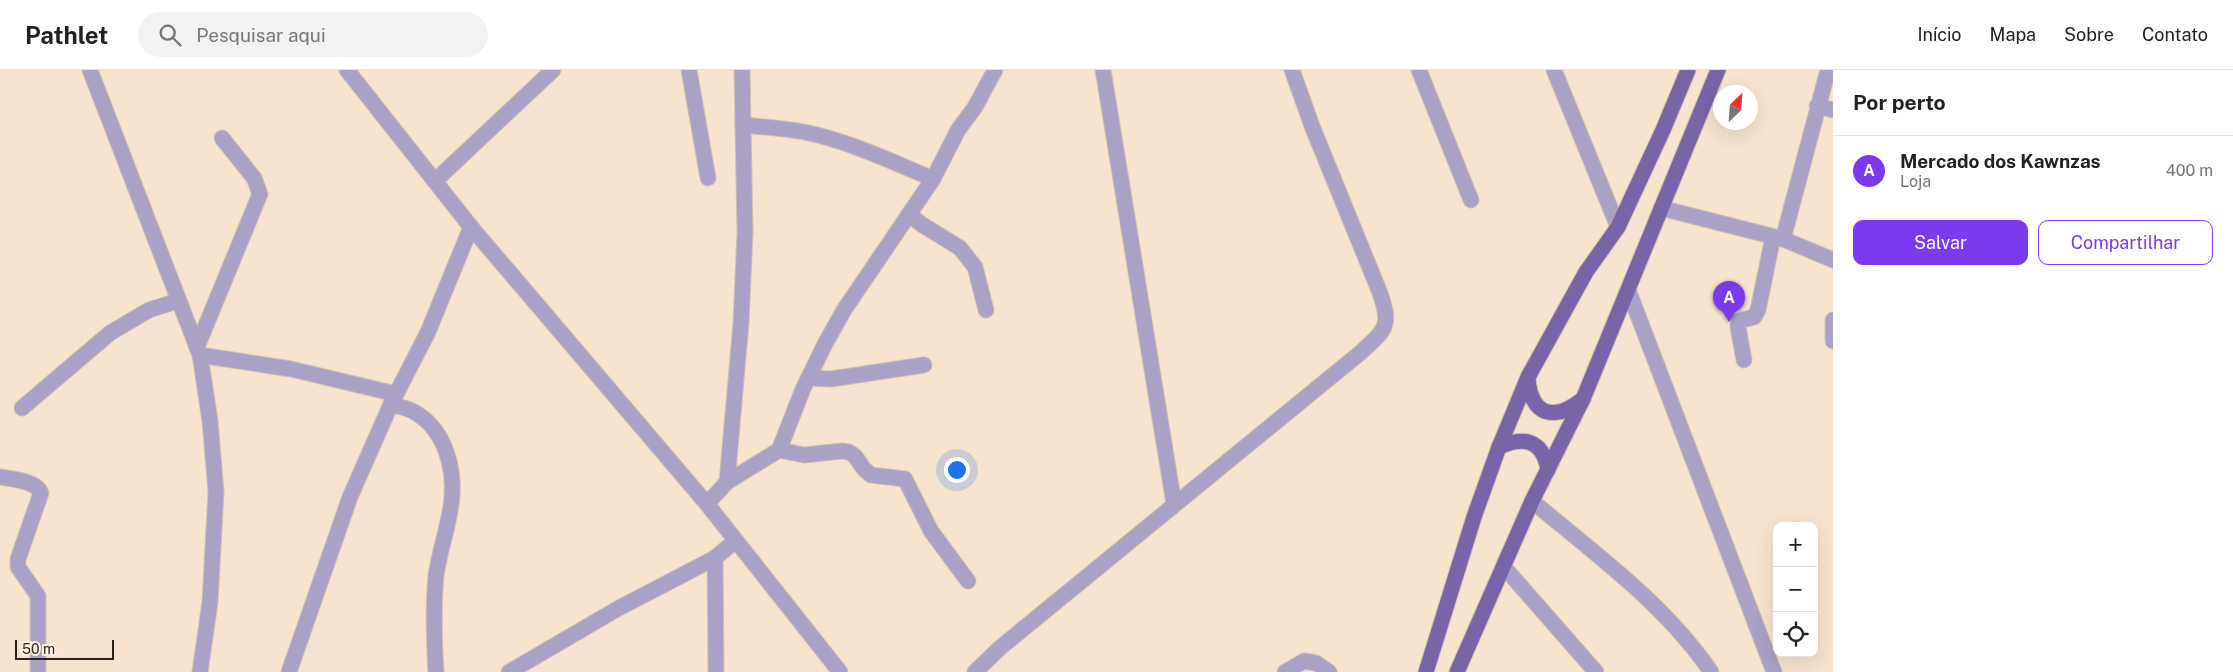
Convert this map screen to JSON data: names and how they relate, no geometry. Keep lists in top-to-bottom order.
{
  "scale_bar": "50 m",
  "north": "top right",
  "page": {
    "header": "Pathlet",
    "search": "Pesquisar aqui",
    "nav": [
      "Início",
      "Mapa",
      "Sobre",
      "Contato"
    ],
    "heading": "Por perto",
    "list": [
      {
        "mark": "A",
        "name": "Mercado dos Kawnzas",
        "note": "Loja",
        "value": "400 m"
      }
    ],
    "buttons": ["Salvar", "Compartilhar"],
    "pins": "A",
    "map_buttons": ["+", "−"],
    "scale": "50 m"
  }
}
